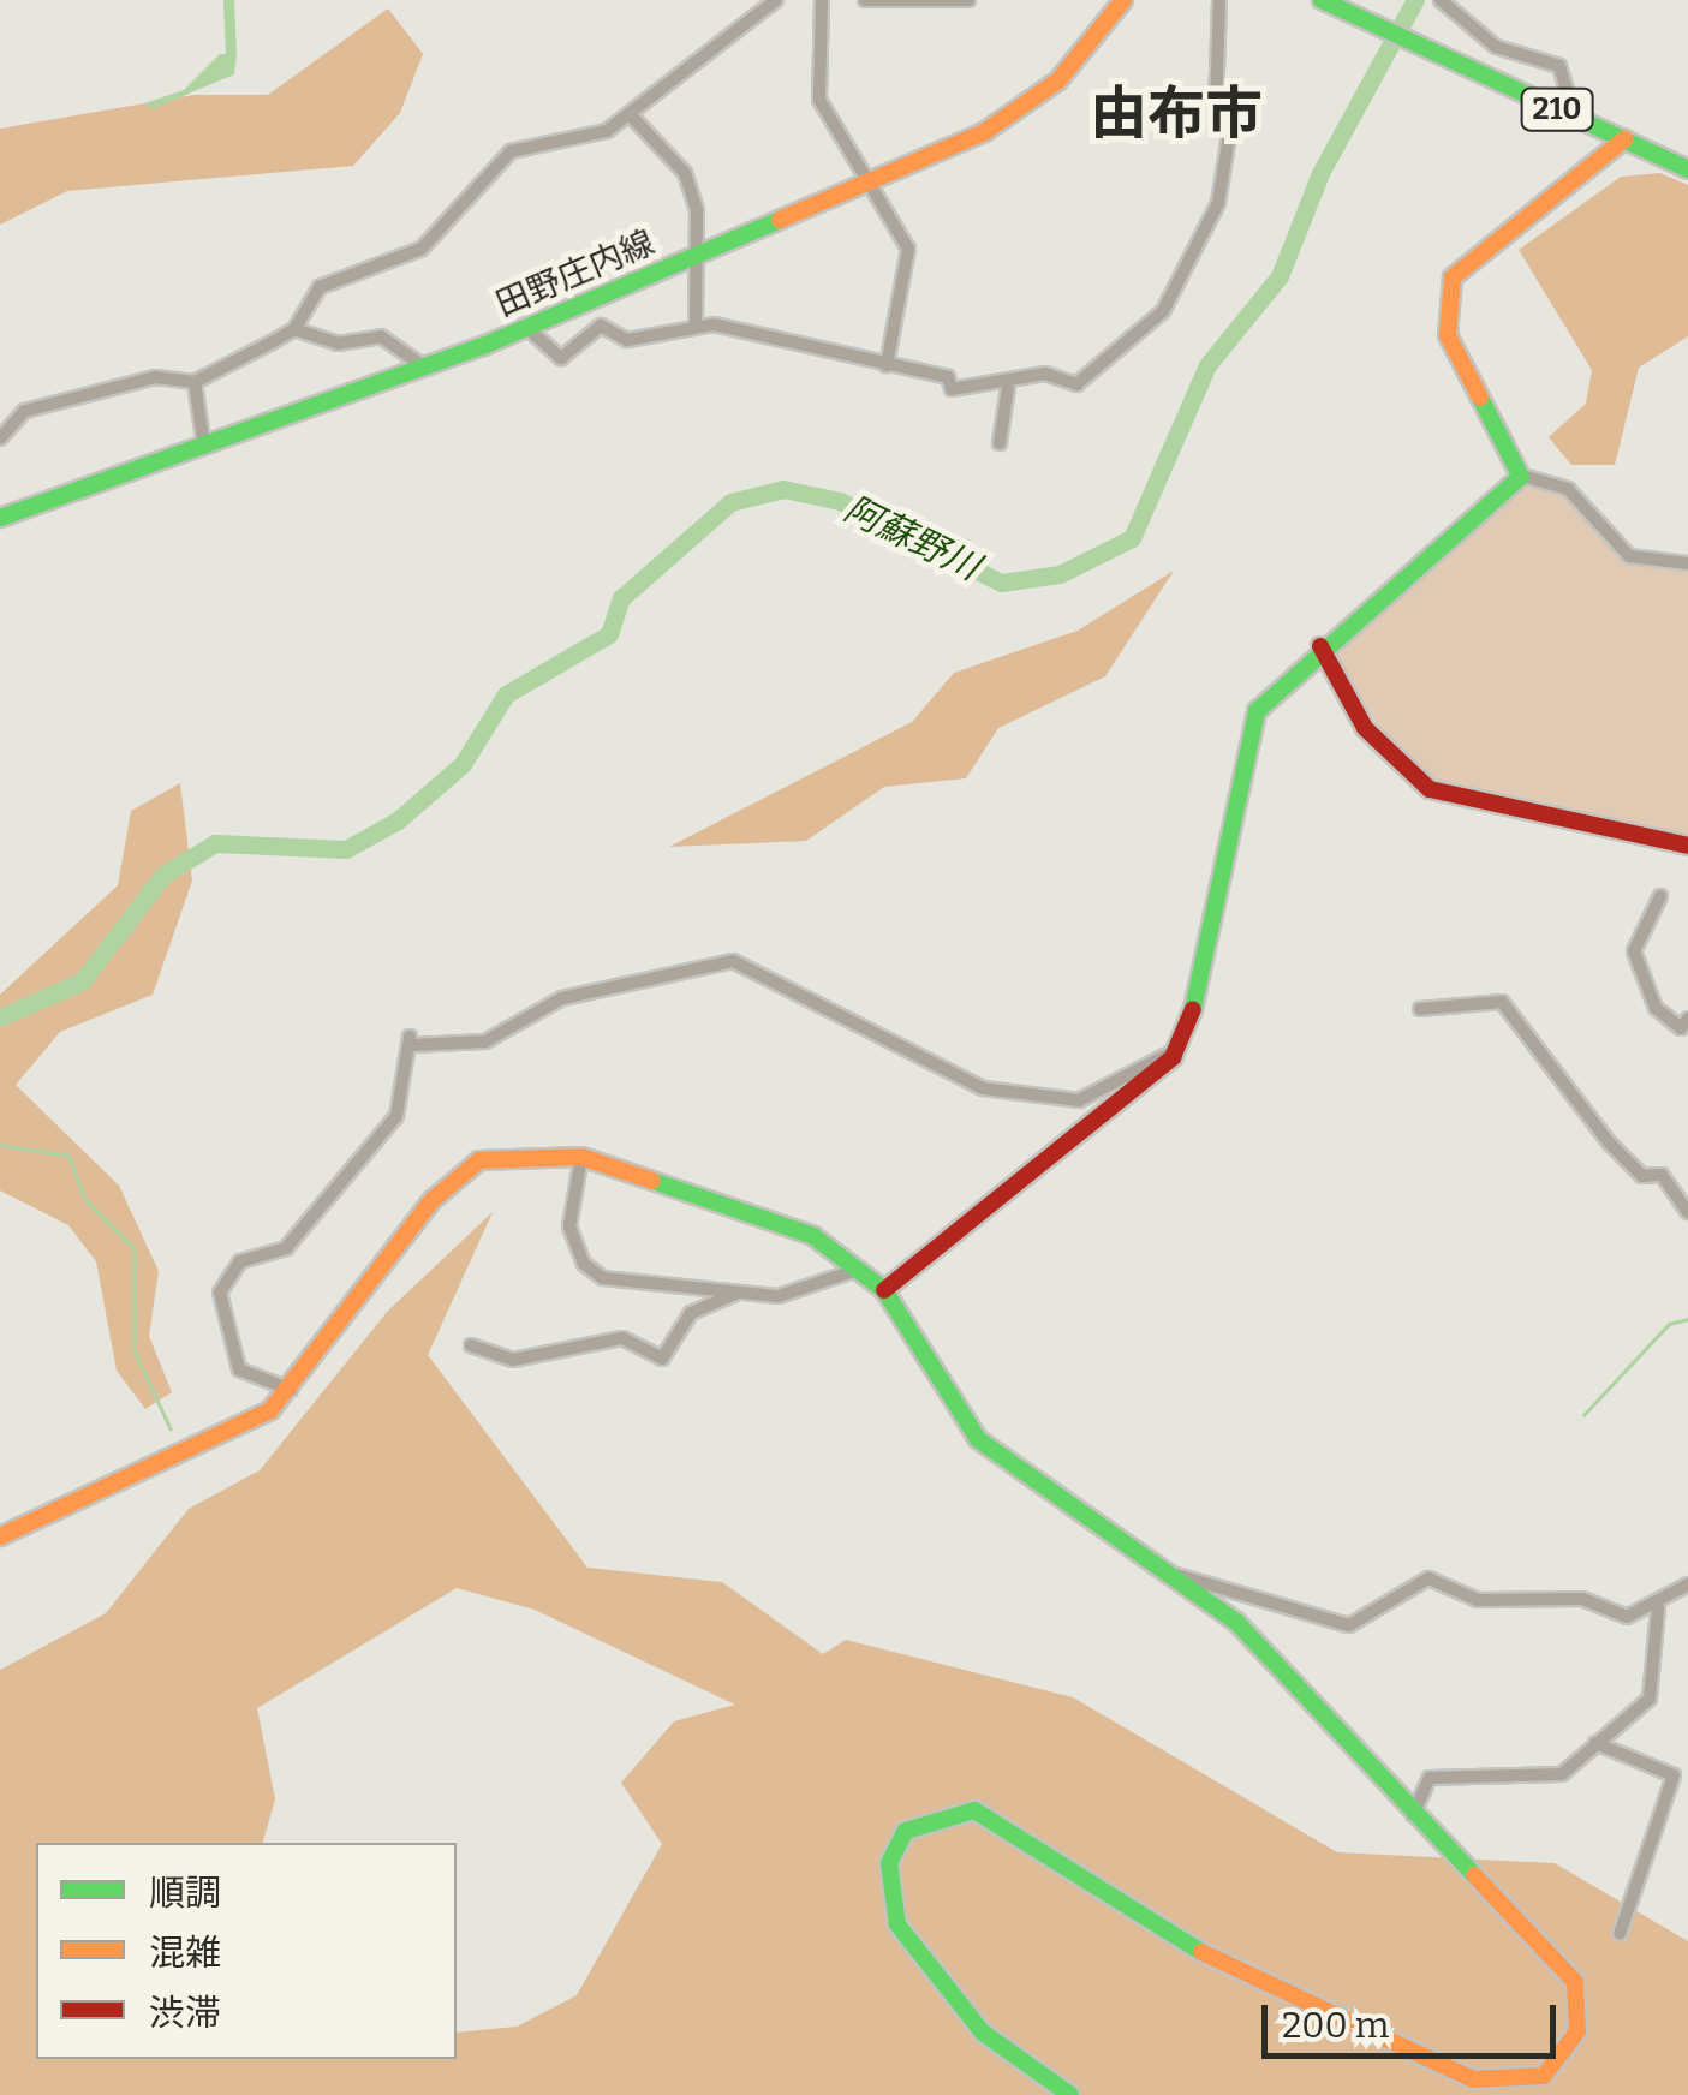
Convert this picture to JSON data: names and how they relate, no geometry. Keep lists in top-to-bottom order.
{
  "streets": {
    "main road": ["210", "田野庄内線"]
  },
  "districts": ["由布市"],
  "water": ["阿蘇野川"],
  "legend": ["順調", "混雑", "渋滞"],
  "scale_bar": "200 m"
}
